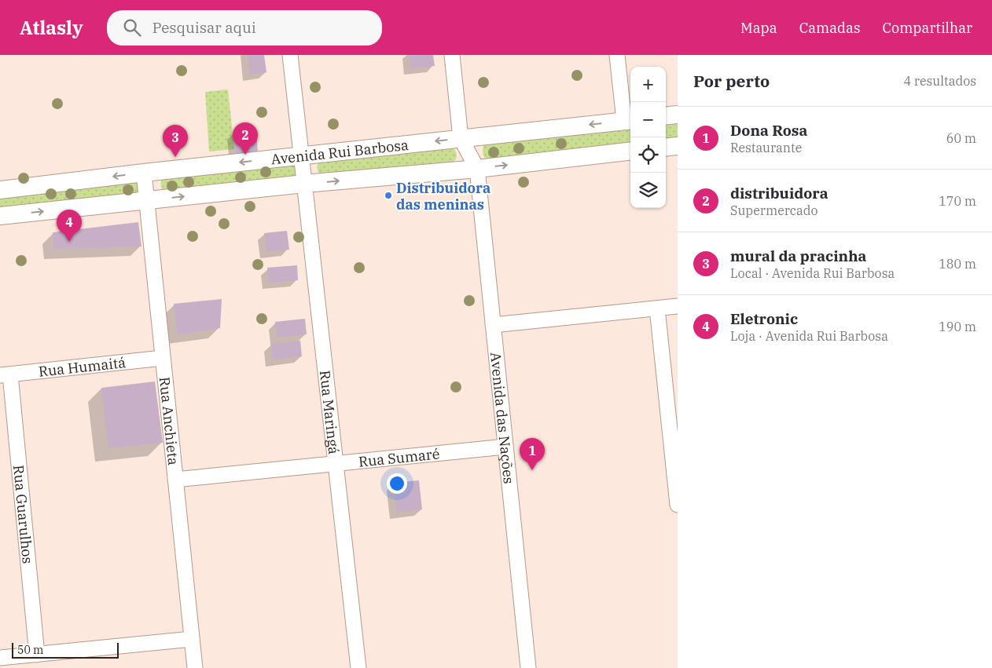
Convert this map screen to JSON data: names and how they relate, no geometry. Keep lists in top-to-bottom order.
{
  "streets": {
    "street": [
      "Avenida Rui Barbosa",
      "Rua Humaitá",
      "Rua Maringá",
      "Avenida das Nações",
      "Rua Anchieta",
      "Rua Sumaré",
      "Rua Guarulhos"
    ]
  },
  "crossings": [
    ["Avenida Rui Barbosa", "Rua Maringá"],
    ["Avenida Rui Barbosa", "Avenida das Nações"],
    ["Avenida Rui Barbosa", "Rua Anchieta"],
    ["Rua Humaitá", "Rua Anchieta"],
    ["Rua Humaitá", "Rua Guarulhos"],
    ["Rua Maringá", "Rua Sumaré"],
    ["Avenida das Nações", "Rua Sumaré"],
    ["Rua Anchieta", "Rua Sumaré"]
  ],
  "places": ["Distribuidora das meninas"],
  "scale_bar": "50 m",
  "page": {
    "header": "Atlasly",
    "search": "Pesquisar aqui",
    "nav": ["Mapa", "Camadas", "Compartilhar"],
    "heading": ["Por perto", "4 resultados"],
    "map_buttons": ["+", "−"],
    "list": [
      {
        "mark": "1",
        "name": "Dona Rosa",
        "note": "Restaurante",
        "value": "60 m"
      },
      {
        "mark": "2",
        "name": "distribuidora",
        "note": "Supermercado",
        "value": "170 m"
      },
      {
        "mark": "3",
        "name": "mural da pracinha",
        "note": "Local · Avenida Rui Barbosa",
        "value": "180 m"
      },
      {
        "mark": "4",
        "name": "Eletronic",
        "note": "Loja · Avenida Rui Barbosa",
        "value": "190 m"
      }
    ],
    "pins": [
      "2",
      "3",
      "4",
      "1"
    ],
    "scale": "50 m"
  }
}
